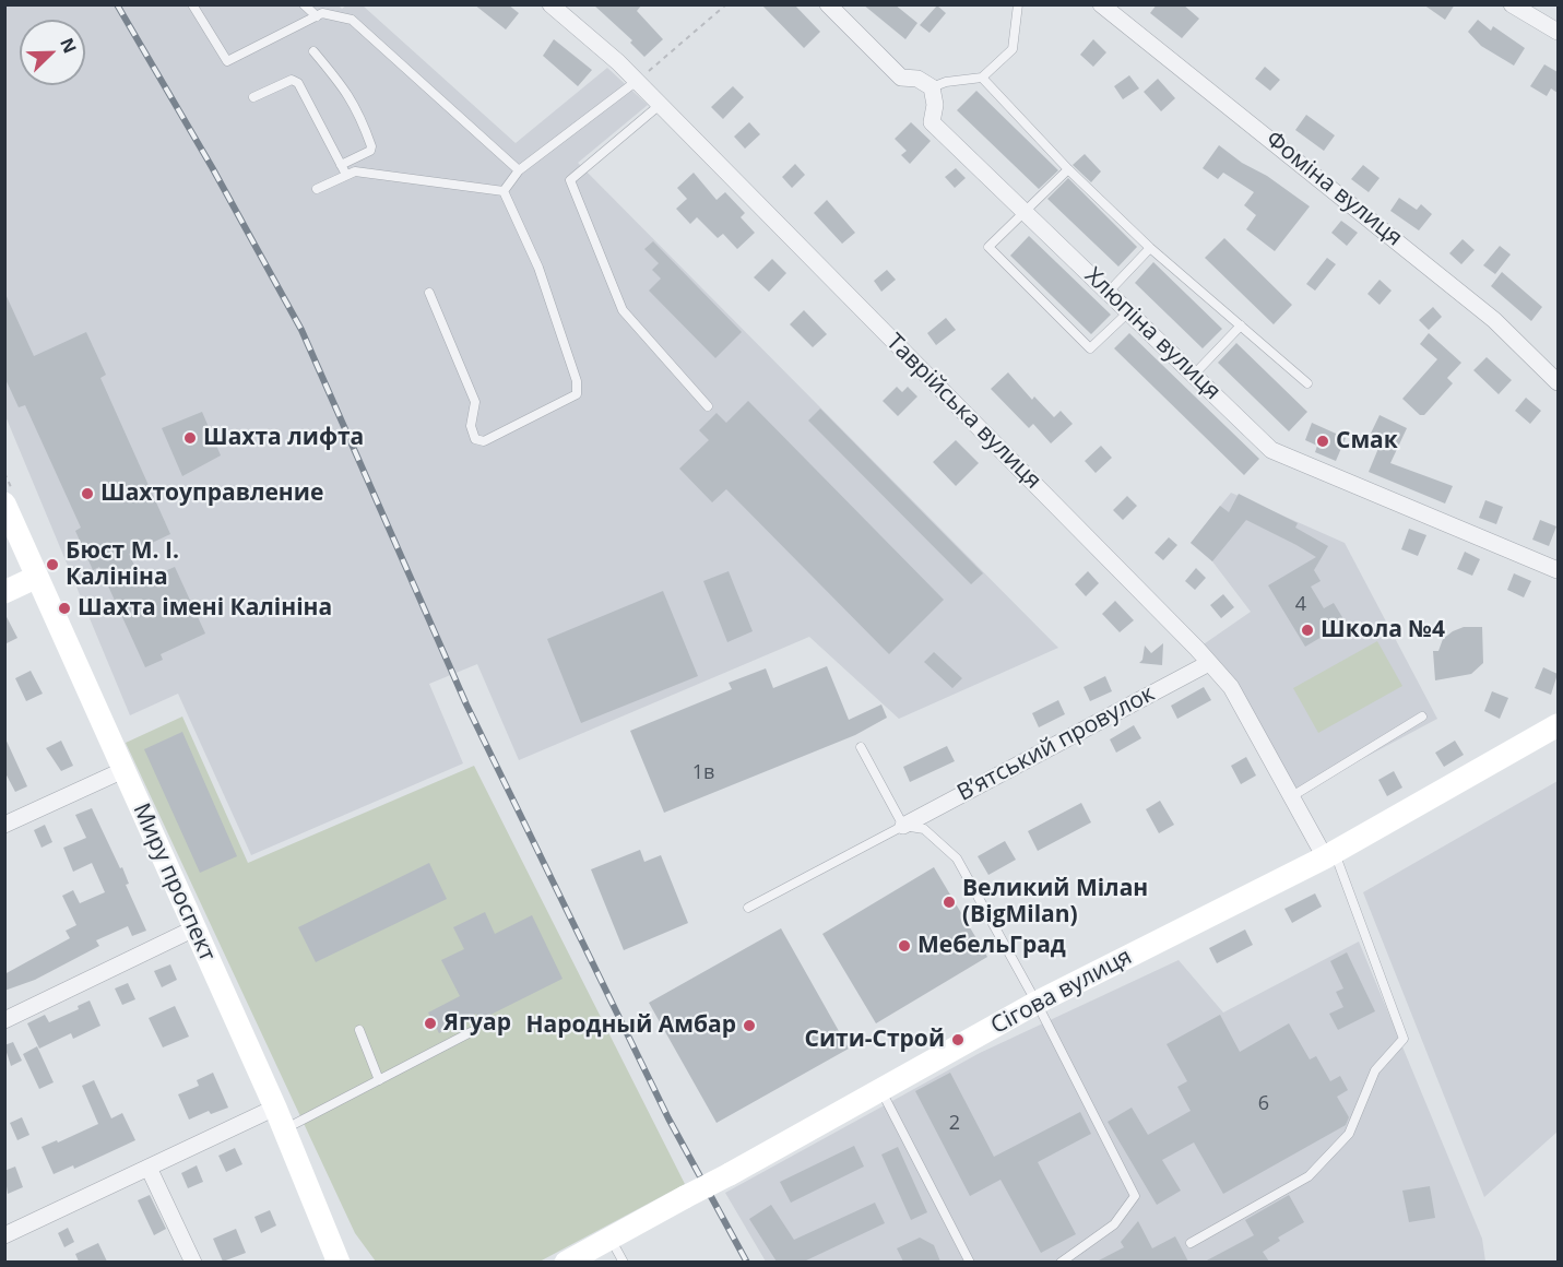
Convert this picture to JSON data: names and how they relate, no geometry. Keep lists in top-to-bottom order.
{
  "streets": {
    "street": [
      "Фоміна вулиця",
      "Хлюпіна вулиця",
      "Таврійська вулиця",
      "В’ятський провулок",
      "Миру проспект",
      "Сігова вулиця"
    ]
  },
  "crossings": [
    ["Таврійська вулиця", "В’ятський провулок"],
    ["Таврійська вулиця", "Сігова вулиця"]
  ],
  "places": [
    "Шахта лифта",
    "Смак",
    "Шахтоуправление",
    "Бюст М. І. Калініна",
    "Шахта імені Калініна",
    "Школа №4",
    "Великий Мілан (BigMilan)",
    "МебельГрад",
    "Ягуар",
    "Народный Амбар",
    "Сити-Строй"
  ],
  "house_numbers": [
    "4",
    "1в",
    "6",
    "2"
  ],
  "north": "top right"
}
